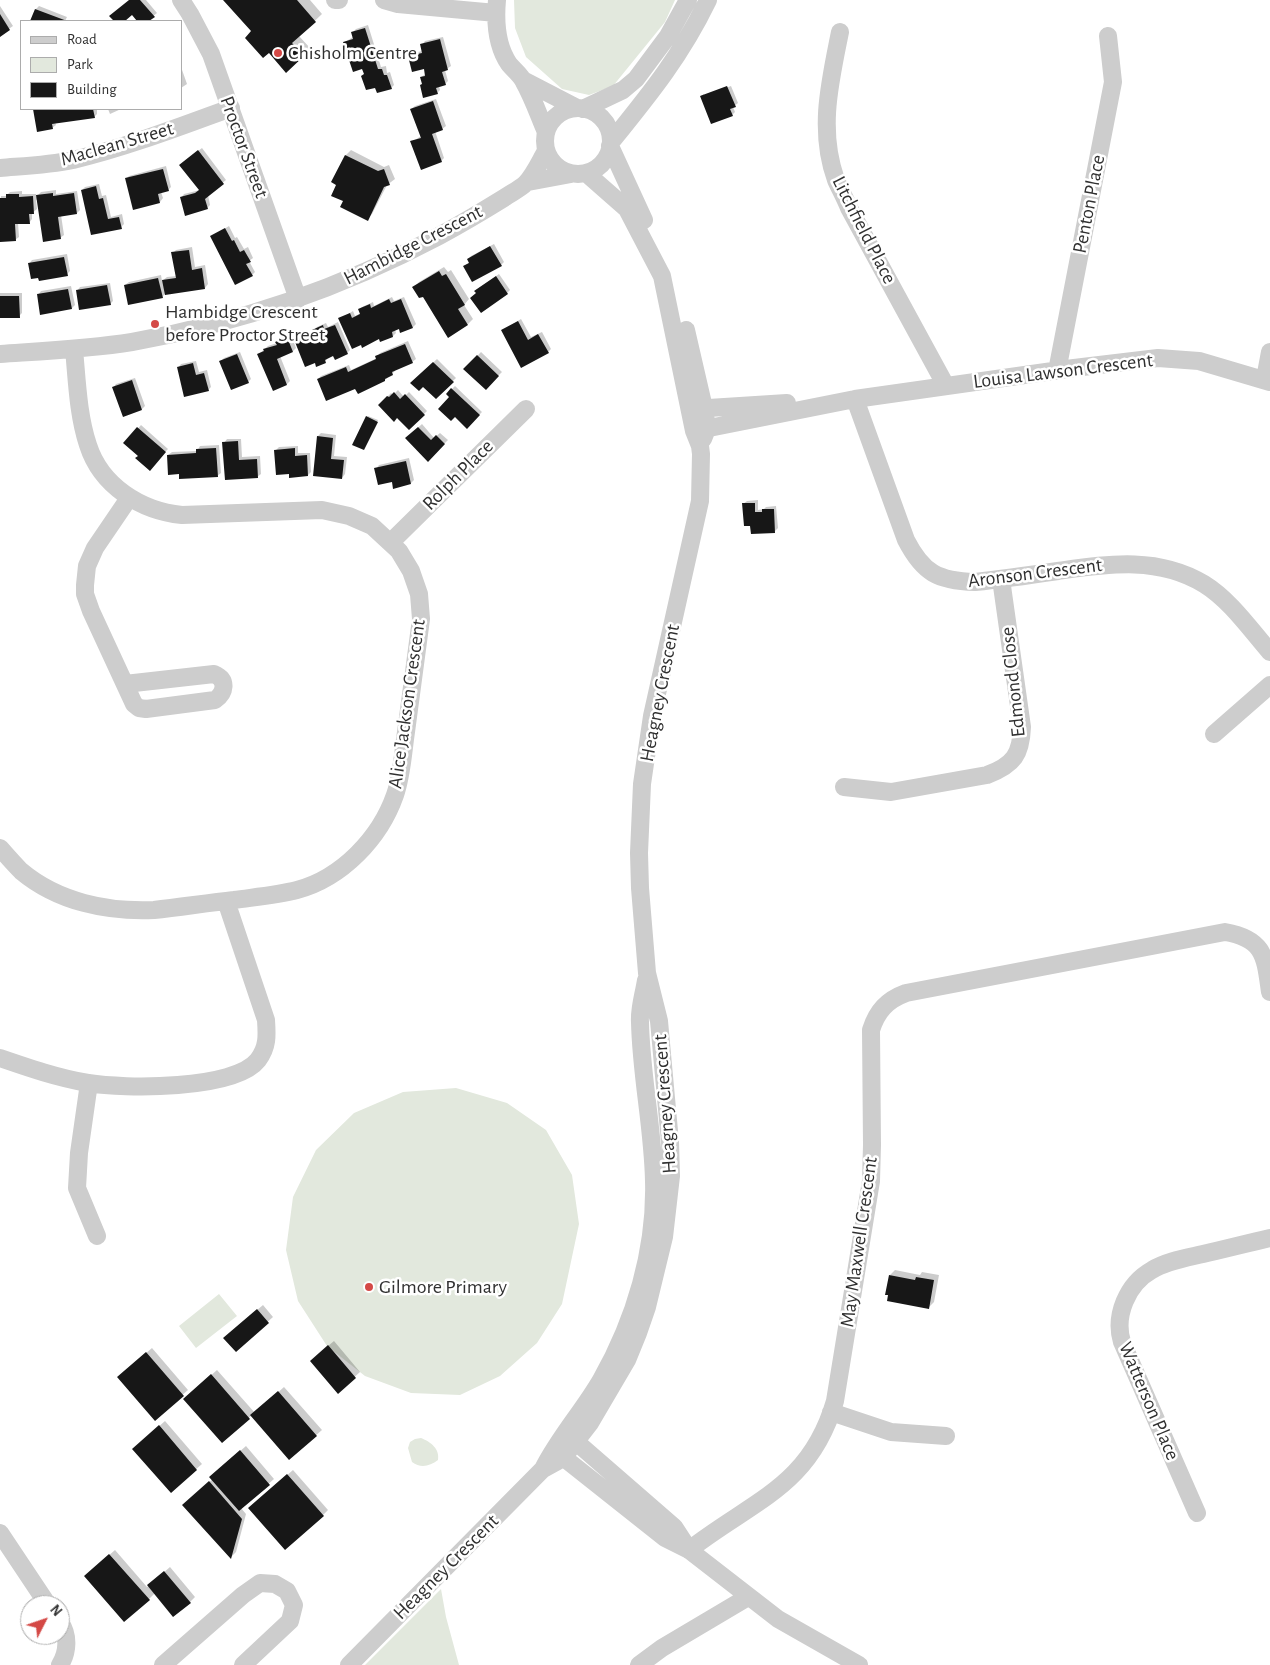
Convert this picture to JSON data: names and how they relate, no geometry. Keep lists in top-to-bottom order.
{
  "streets": {
    "street": [
      "Maclean Street",
      "Proctor Street",
      "Penton Place",
      "Litchfield Place",
      "Hambidge Crescent",
      "Louisa Lawson Crescent",
      "Rolph Place",
      "Aronson Crescent",
      "Edmond Close",
      "Heagney Crescent",
      "Alice Jackson Crescent",
      "May Maxwell Crescent",
      "Watterson Place"
    ]
  },
  "crossings": [
    ["Maclean Street", "Proctor Street"],
    ["Proctor Street", "Hambidge Crescent"],
    ["Penton Place", "Louisa Lawson Crescent"],
    ["Litchfield Place", "Louisa Lawson Crescent"],
    ["Hambidge Crescent", "Heagney Crescent"],
    ["Hambidge Crescent", "Alice Jackson Crescent"],
    ["Louisa Lawson Crescent", "Aronson Crescent"],
    ["Louisa Lawson Crescent", "Heagney Crescent"],
    ["Rolph Place", "Alice Jackson Crescent"],
    ["Aronson Crescent", "Edmond Close"]
  ],
  "places": ["Chisholm Centre", "Hambidge Crescent before Proctor Street", "Gilmore Primary"],
  "legend": ["Road", "Park", "Building"],
  "north": "top right"
}
